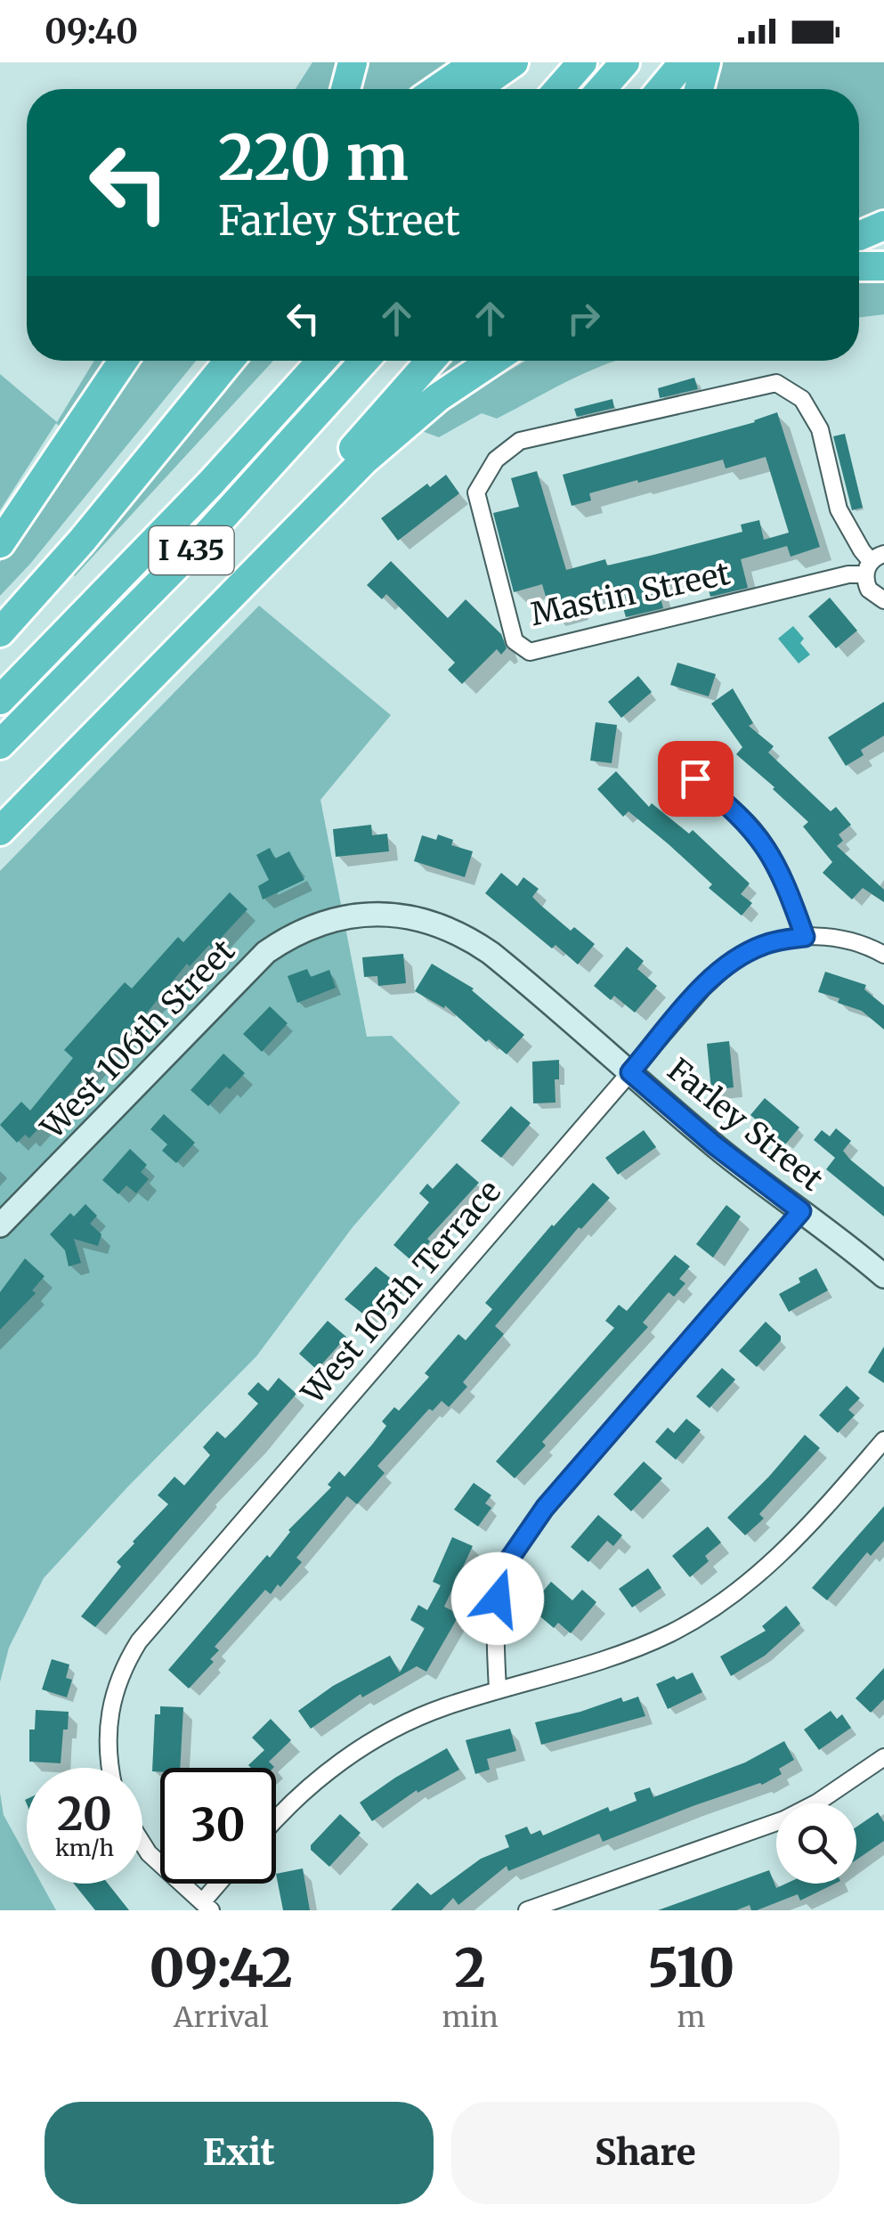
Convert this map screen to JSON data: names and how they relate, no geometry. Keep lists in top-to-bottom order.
{
  "streets": {
    "highway": ["I 435"],
    "street": [
      "Mastin Street",
      "West 106th Street",
      "Farley Street",
      "West 105th Terrace"
    ]
  },
  "crossings": [
    ["West 106th Street", "Farley Street"],
    ["Farley Street", "West 105th Terrace"]
  ],
  "page": {
    "status": "09:40",
    "turn": ["220 m", "Farley Street"],
    "speed": "20 km/h",
    "limit": "30",
    "eta": [
      "09:42",
      "Arrival",
      "2",
      "min",
      "510",
      "m"
    ],
    "buttons": ["Exit", "Share"]
  }
}
